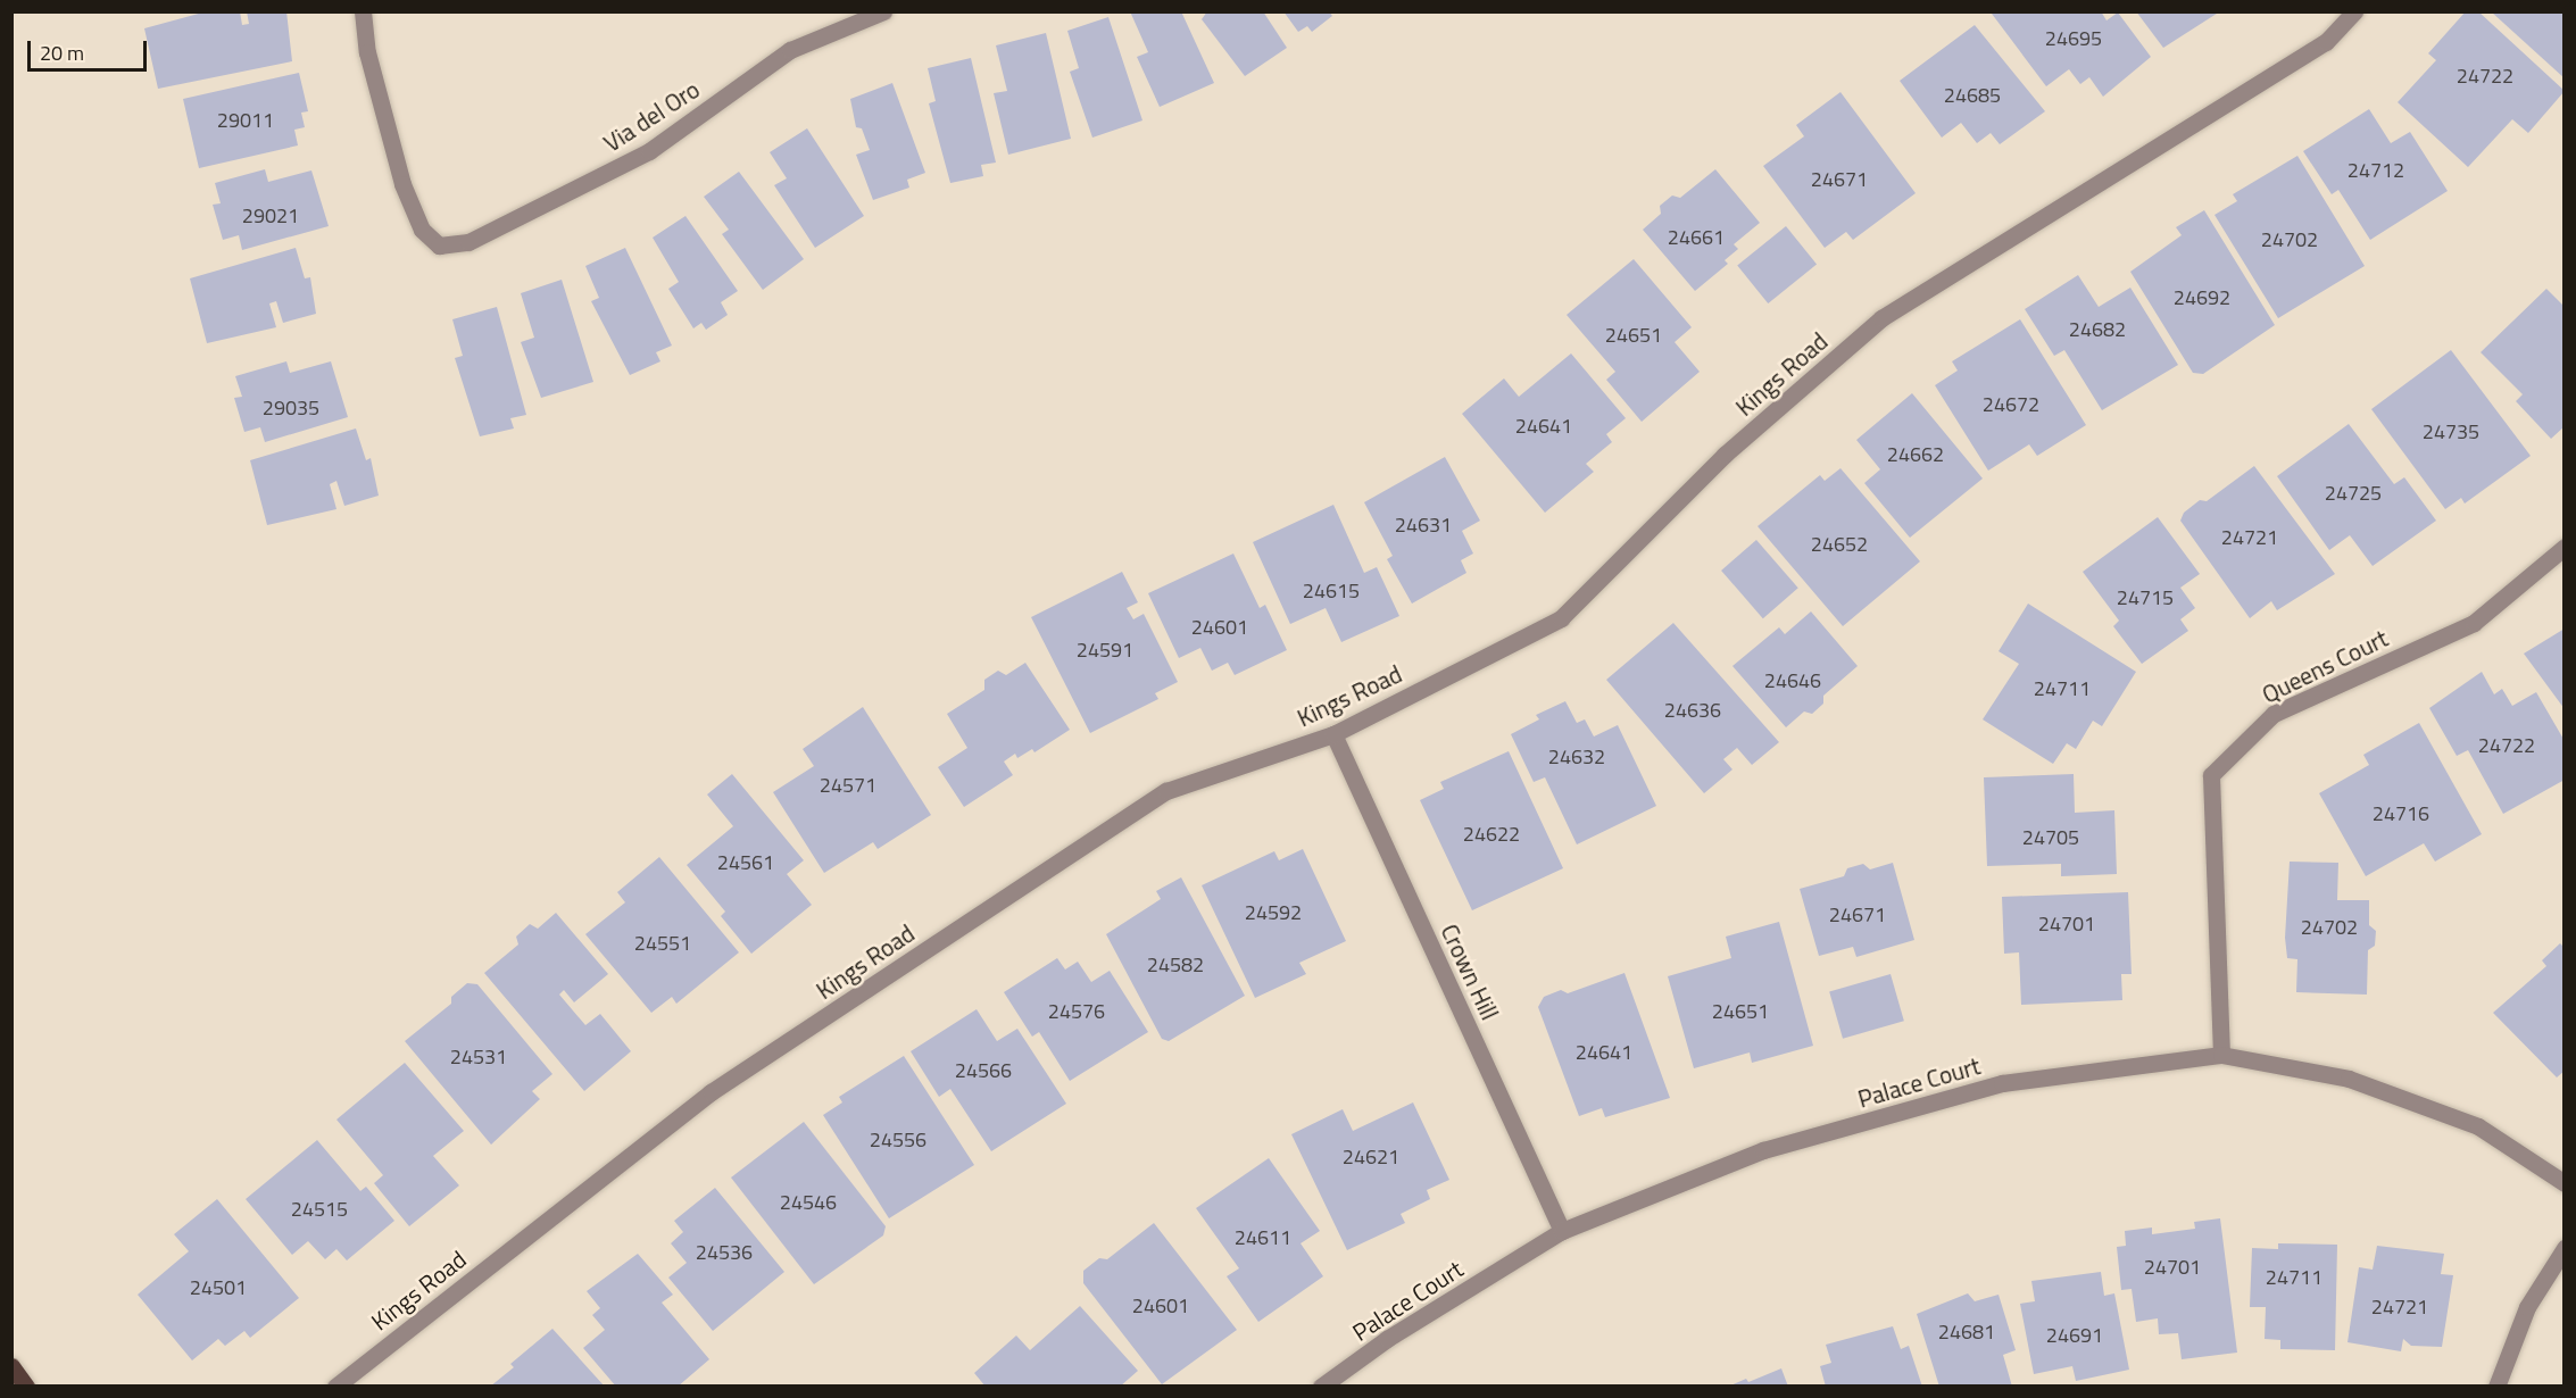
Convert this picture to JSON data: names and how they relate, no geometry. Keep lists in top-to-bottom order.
{
  "streets": {
    "street": [
      "Via del Oro",
      "Kings Road",
      "Queens Court",
      "Crown Hill",
      "Palace Court"
    ]
  },
  "crossings": [
    ["Kings Road", "Crown Hill"],
    ["Queens Court", "Palace Court"],
    ["Crown Hill", "Palace Court"]
  ],
  "house_numbers": [
    "24695",
    "24722",
    "24685",
    "29011",
    "24712",
    "24671",
    "29021",
    "24661",
    "24702",
    "24692",
    "24682",
    "24651",
    "24672",
    "29035",
    "24641",
    "24735",
    "24662",
    "24725",
    "24631",
    "24721",
    "24652",
    "24615",
    "24715",
    "24601",
    "24591",
    "24646",
    "24711",
    "24636",
    "24722",
    "24632",
    "24571",
    "24716",
    "24622",
    "24705",
    "24561",
    "24592",
    "24671",
    "24701",
    "24702",
    "24551",
    "24582",
    "24576",
    "24651",
    "24641",
    "24531",
    "24566",
    "24556",
    "24621",
    "24546",
    "24515",
    "24611",
    "24536",
    "24701",
    "24711",
    "24501",
    "24601",
    "24721",
    "24681",
    "24691"
  ],
  "scale_bar": "20 m"
}
